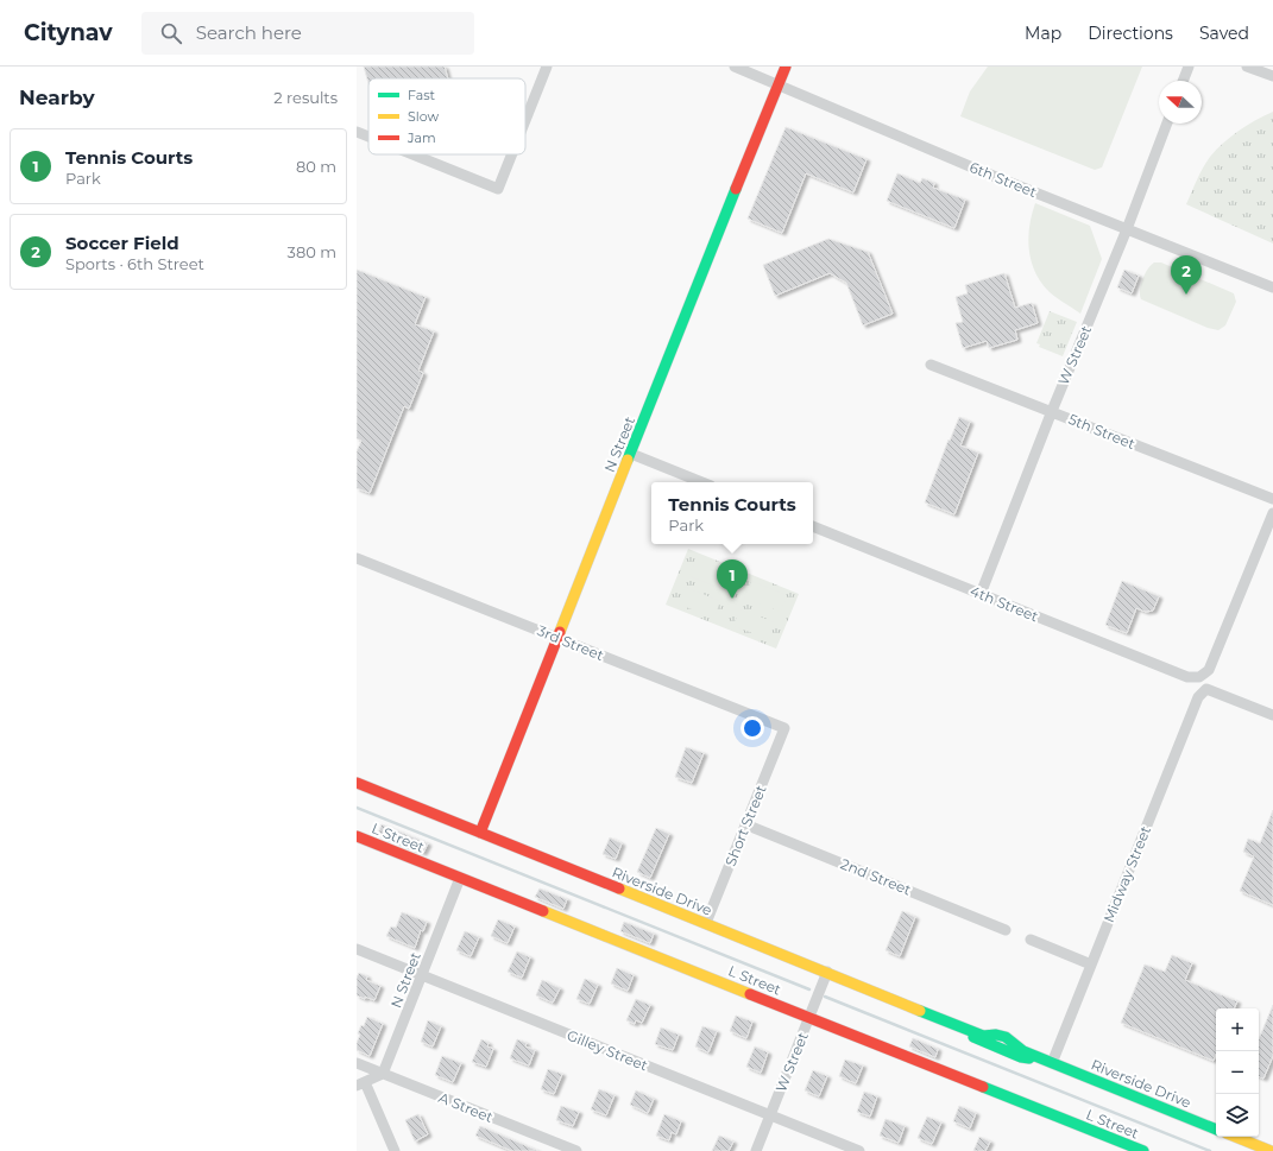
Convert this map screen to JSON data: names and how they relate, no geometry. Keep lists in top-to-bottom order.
{
  "streets": {
    "street": [
      "6th Street",
      "W Street",
      "5th Street",
      "N Street",
      "4th Street",
      "3rd Street",
      "Short Street",
      "L Street",
      "Midway Street",
      "2nd Street",
      "Riverside Drive",
      "Gilley Street",
      "A Street"
    ]
  },
  "crossings": [
    ["6th Street", "W Street"],
    ["6th Street", "N Street"],
    ["W Street", "5th Street"],
    ["W Street", "4th Street"],
    ["W Street", "L Street"],
    ["W Street", "Riverside Drive"],
    ["W Street", "Gilley Street"],
    ["N Street", "3rd Street"],
    ["N Street", "L Street"],
    ["N Street", "Riverside Drive"],
    ["N Street", "Gilley Street"],
    ["N Street", "A Street"],
    ["3rd Street", "Short Street"],
    ["Short Street", "2nd Street"],
    ["Short Street", "Riverside Drive"],
    ["Midway Street", "Riverside Drive"]
  ],
  "legend": ["Fast", "Slow", "Jam"],
  "north": "left",
  "page": {
    "header": "Citynav",
    "search": "Search here",
    "nav": ["Map", "Directions", "Saved"],
    "heading": ["Nearby", "2 results"],
    "list": [
      {
        "mark": "1",
        "name": "Tennis Courts",
        "note": "Park",
        "value": "80 m"
      },
      {
        "mark": "2",
        "name": "Soccer Field",
        "note": "Sports · 6th Street",
        "value": "380 m"
      }
    ],
    "pins": ["2", "1"],
    "popup": ["Tennis Courts", "Park"],
    "map_buttons": ["+", "−"]
  }
}
